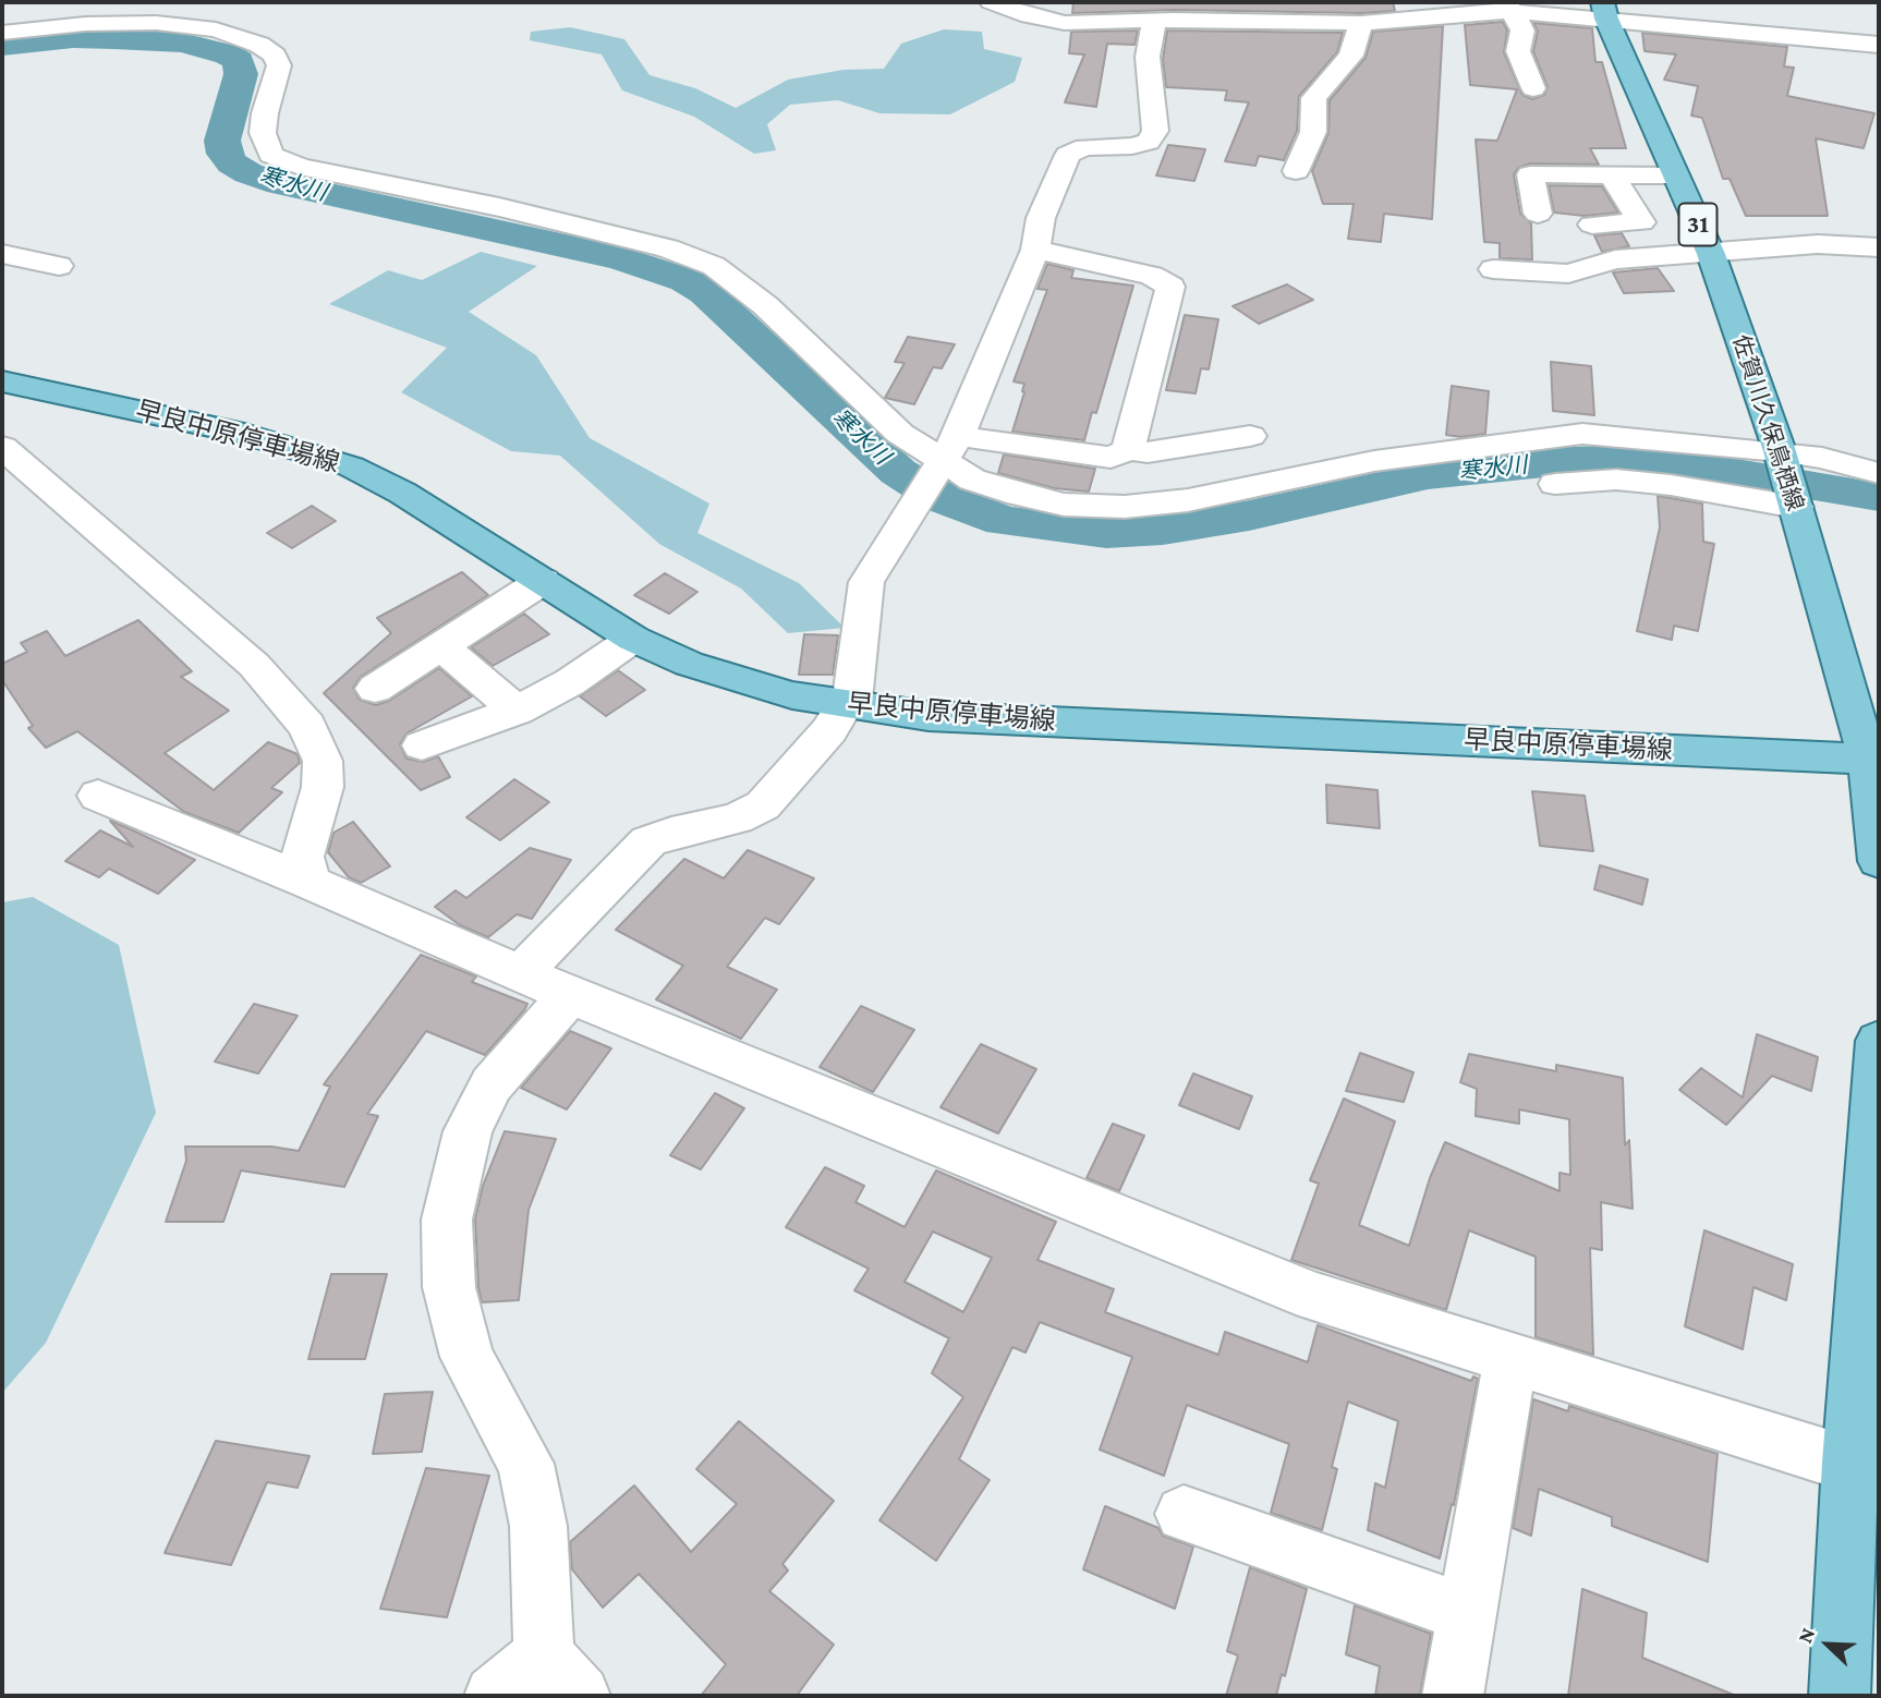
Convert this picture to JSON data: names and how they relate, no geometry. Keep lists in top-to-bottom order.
{
  "streets": {
    "main road": ["31", "佐賀川久保鳥栖線", "早良中原停車場線"]
  },
  "crossings": [
    ["佐賀川久保鳥栖線", "早良中原停車場線"]
  ],
  "water": ["寒水川"],
  "north": "top left"
}
